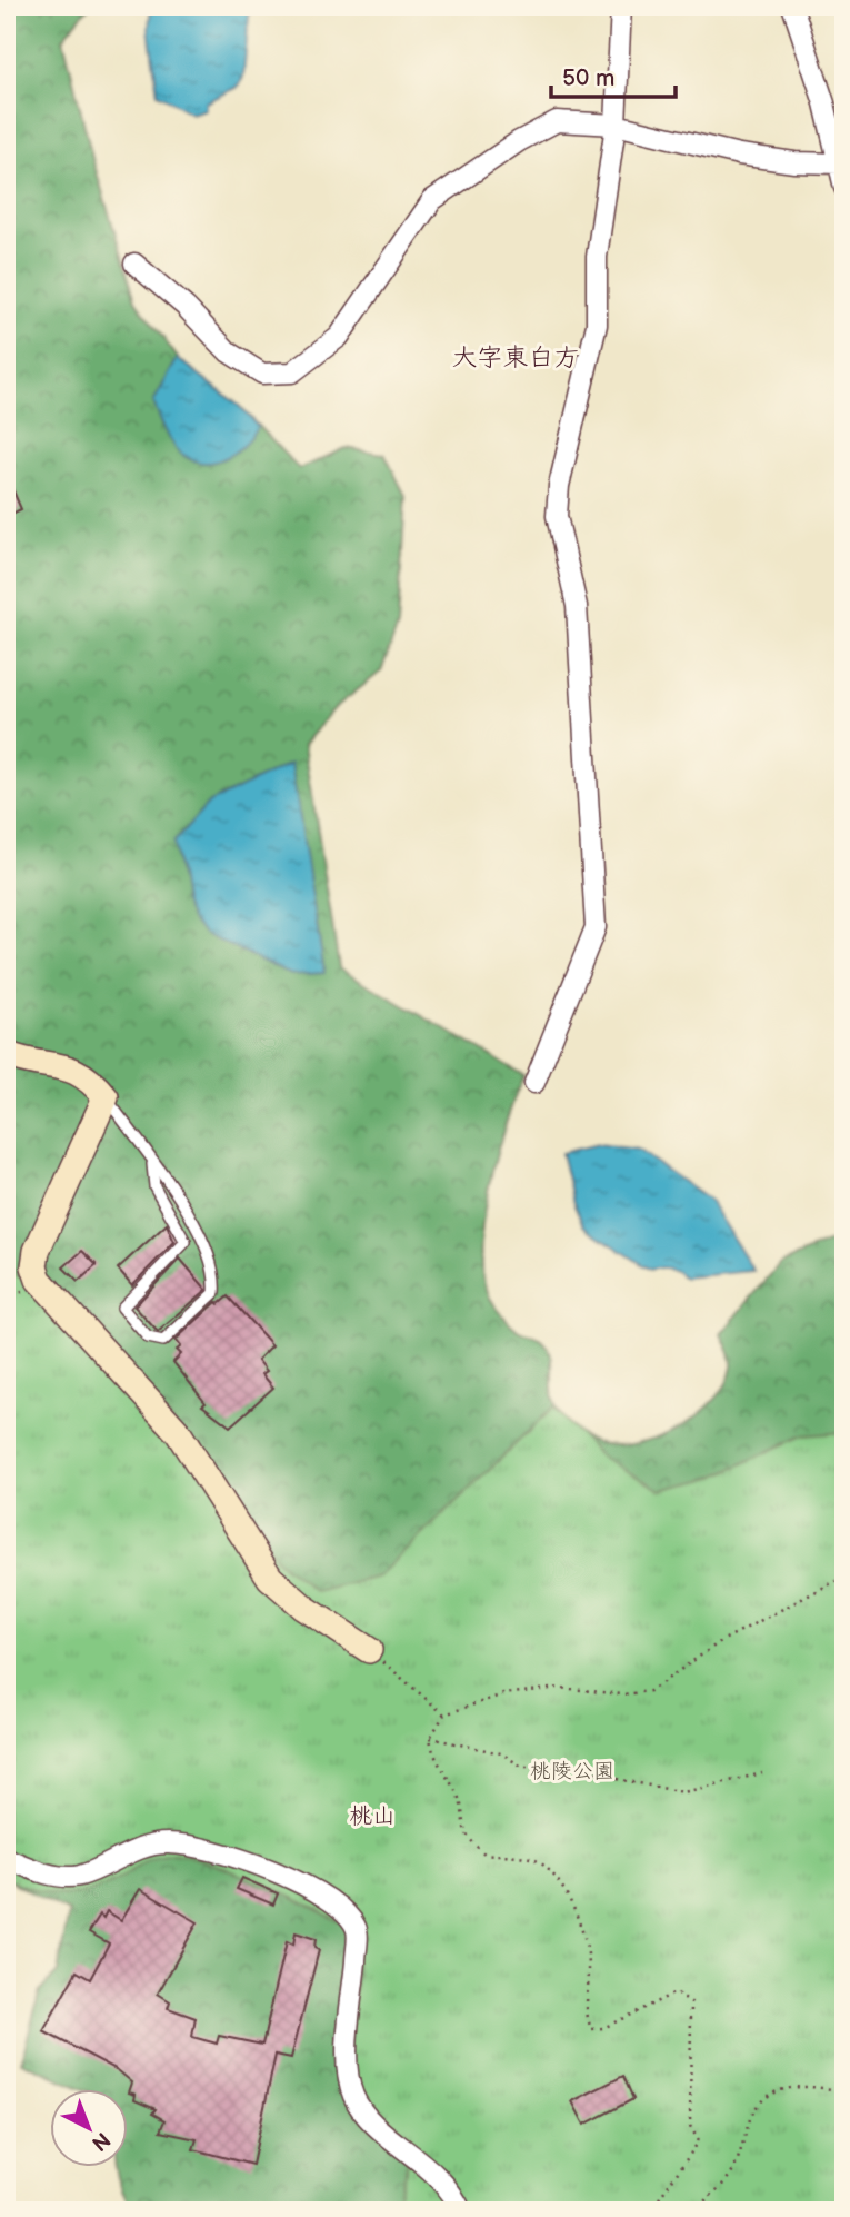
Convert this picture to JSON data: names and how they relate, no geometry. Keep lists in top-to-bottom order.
{
  "districts": ["大字東白方", "桃山"],
  "parks": ["桃陵公園"],
  "scale_bar": "50 m",
  "north": "bottom right"
}
